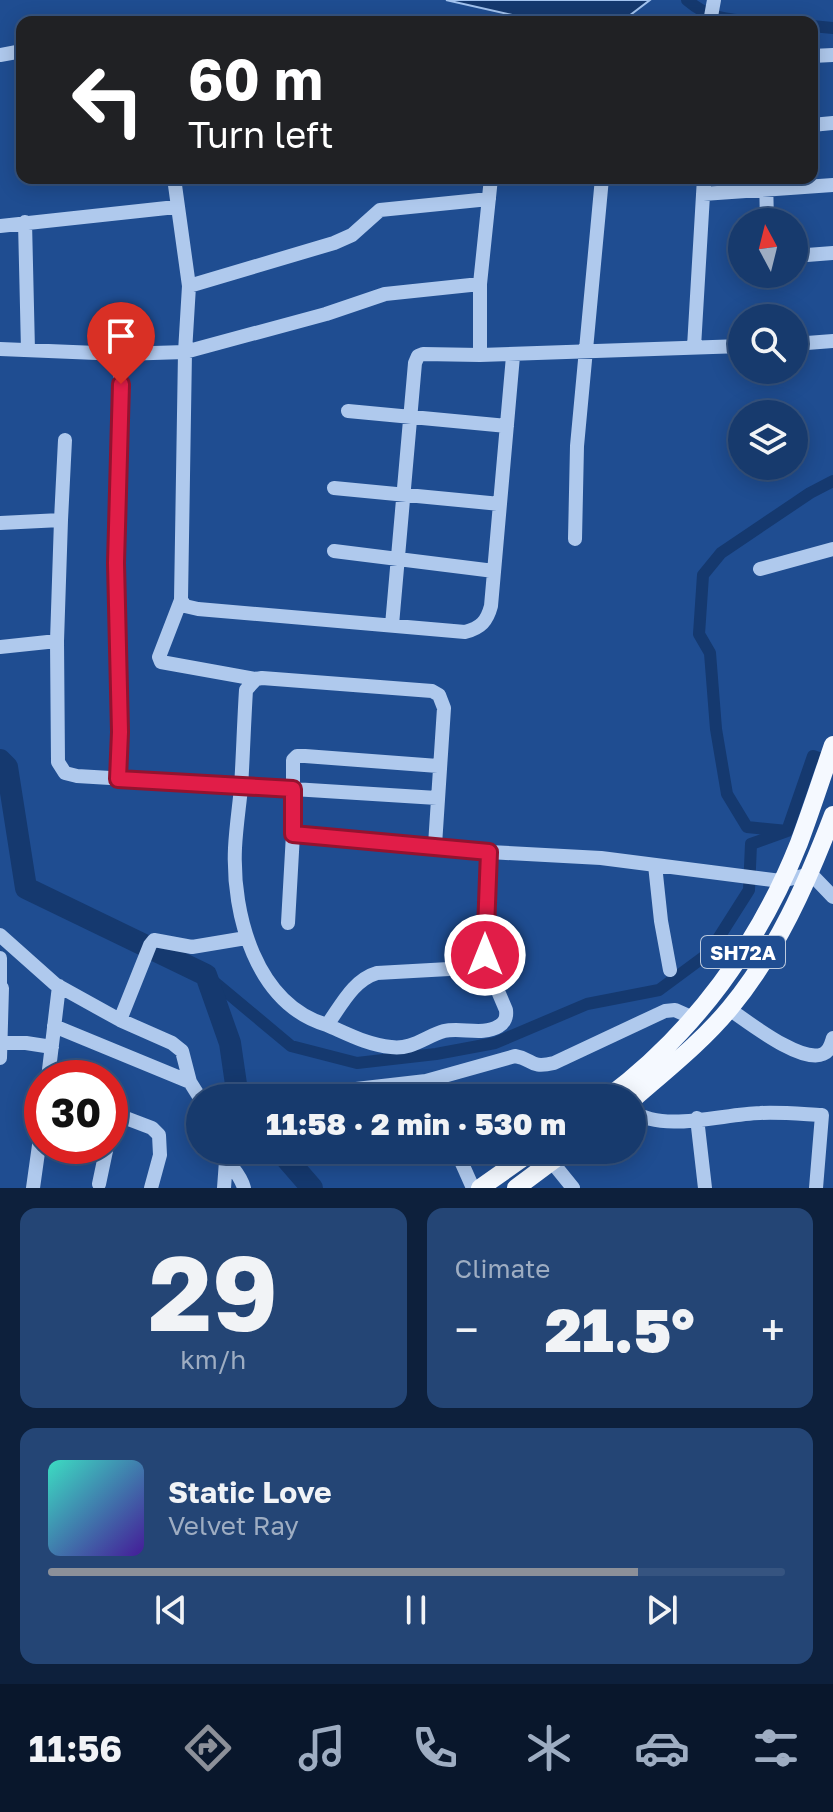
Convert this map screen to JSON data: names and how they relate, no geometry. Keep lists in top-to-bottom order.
{
  "streets": {
    "main road": ["SH72A"]
  },
  "north": "top",
  "page": {
    "turn": ["60 m", "Turn left"],
    "limit": "30",
    "trip": "11:58 · 2 min · 530 m",
    "tile": [
      ["29", "km/h"],
      "Climate"
    ],
    "heat": ["−", "21.5°", "+"],
    "song": ["Static Love", "Velvet Ray"],
    "tabs": "11:56"
  }
}
